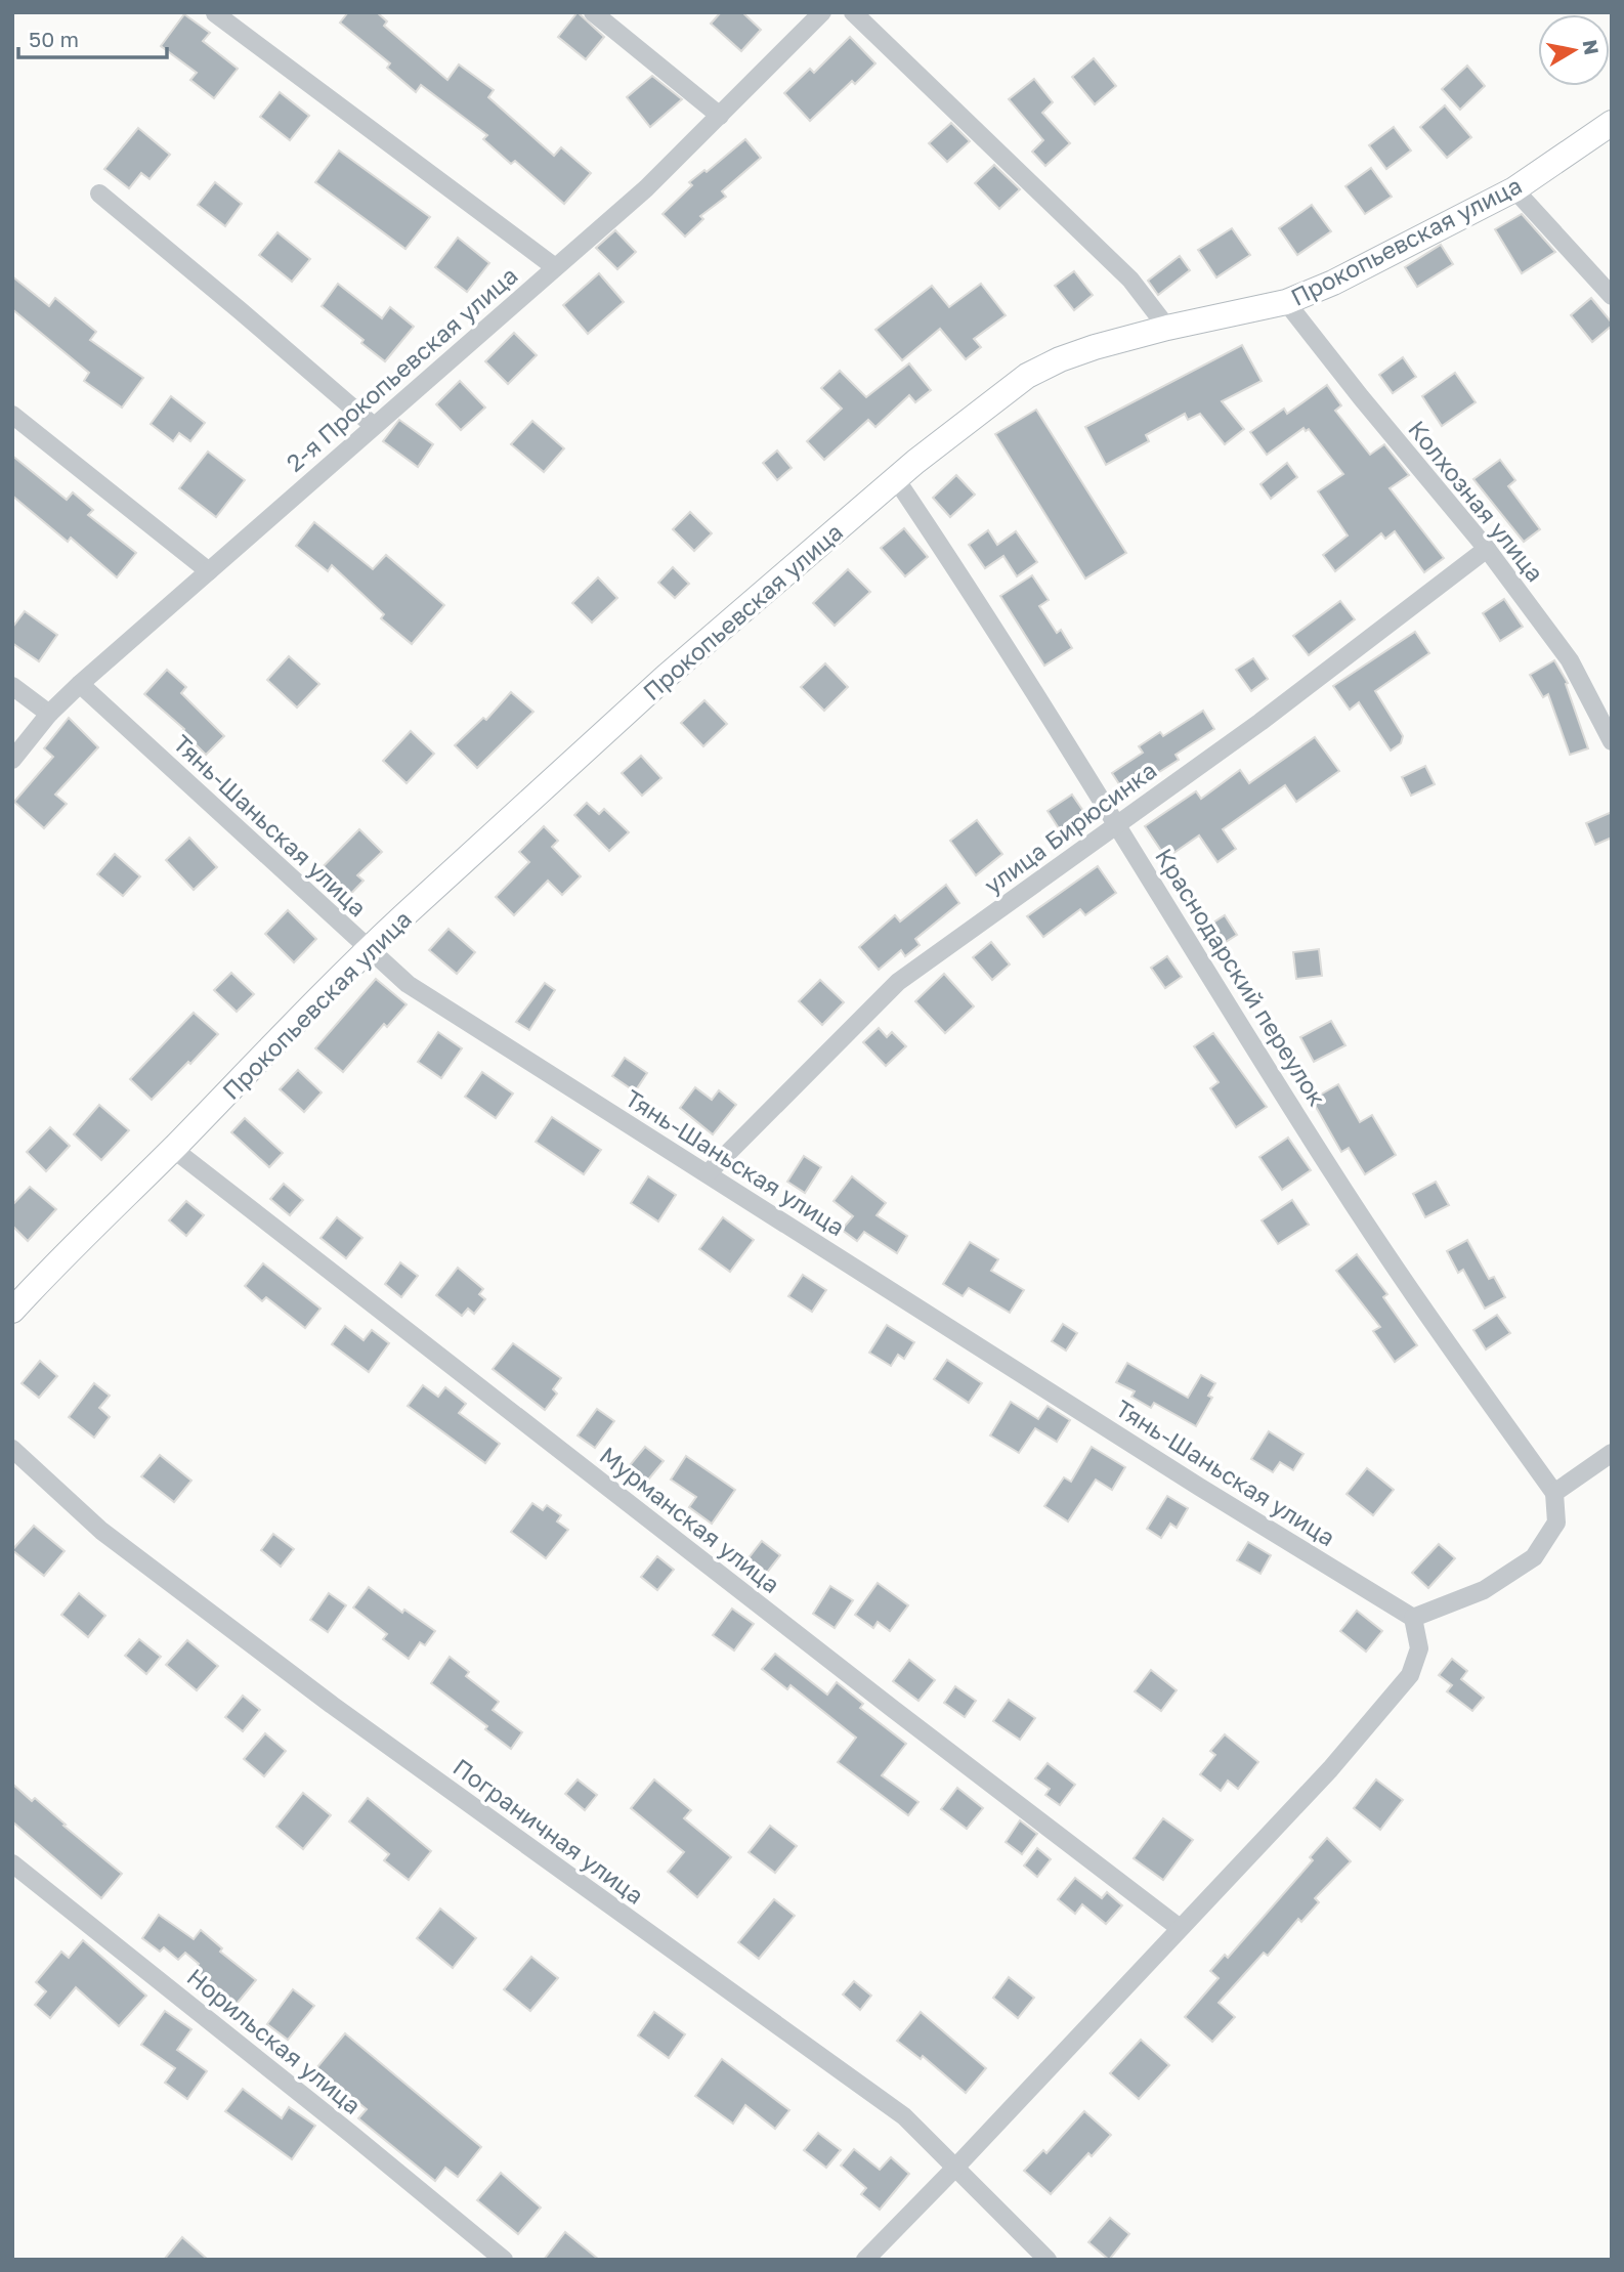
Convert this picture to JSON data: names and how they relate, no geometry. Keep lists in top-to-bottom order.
{
  "streets": {
    "main road": ["Прокопьевская улица"],
    "street": [
      "2-я Прокопьевская улица",
      "Колхозная улица",
      "Тянь-Шаньская улица",
      "улица Бирюсинка",
      "Краснодарский переулок",
      "Мурманская улица",
      "Пограничная улица",
      "Норильская улица"
    ]
  },
  "crossings": [
    ["Прокопьевская улица", "Колхозная улица"],
    ["Прокопьевская улица", "Тянь-Шаньская улица"],
    ["Прокопьевская улица", "Краснодарский переулок"],
    ["Прокопьевская улица", "Мурманская улица"],
    ["2-я Прокопьевская улица", "Тянь-Шаньская улица"],
    ["Колхозная улица", "улица Бирюсинка"],
    ["Тянь-Шаньская улица", "улица Бирюсинка"],
    ["улица Бирюсинка", "Краснодарский переулок"]
  ],
  "scale_bar": "50 m",
  "north": "right"
}
